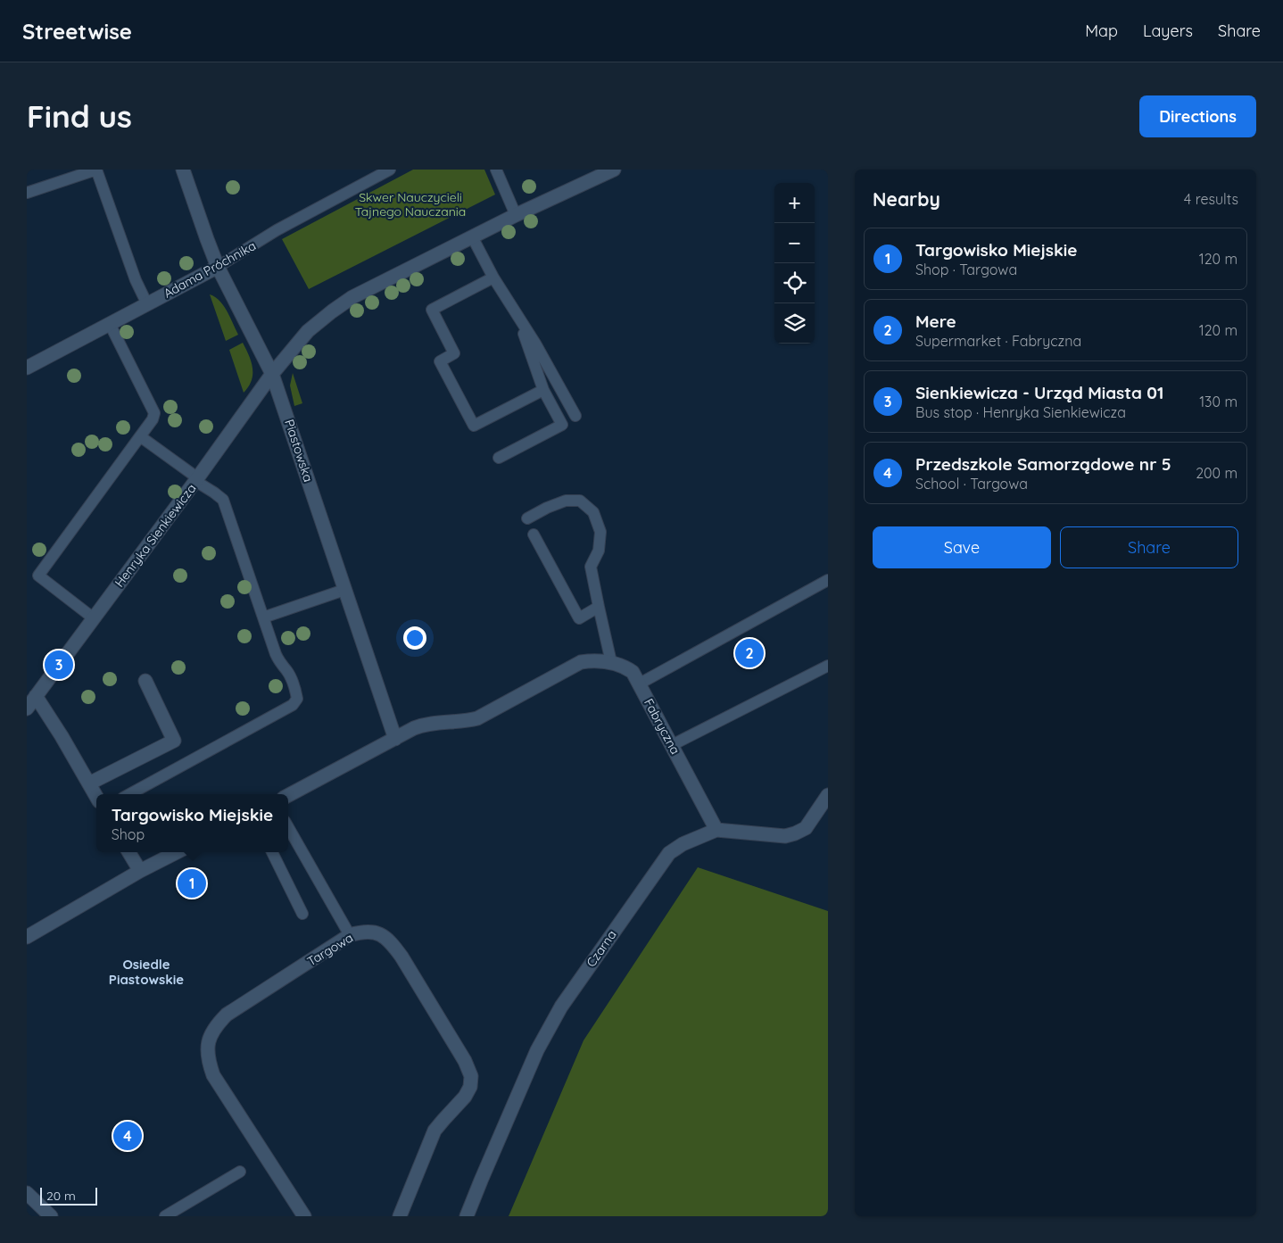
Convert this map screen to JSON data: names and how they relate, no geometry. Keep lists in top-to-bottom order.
{
  "streets": {
    "street": [
      "Adama Próchnika",
      "Piastowska",
      "Henryka Sienkiewicza",
      "Fabryczna",
      "Czarna",
      "Targowa"
    ]
  },
  "crossings": [
    ["Adama Próchnika", "Piastowska"],
    ["Piastowska", "Henryka Sienkiewicza"],
    ["Piastowska", "Fabryczna"],
    ["Fabryczna", "Czarna"]
  ],
  "districts": ["Osiedle Piastowskie"],
  "parks": ["Skwer Nauczycieli Tajnego Nauczania"],
  "scale_bar": "20 m",
  "page": {
    "header": "Streetwise",
    "nav": ["Map", "Layers", "Share"],
    "buttons": [
      "Directions",
      ["Save", "Share"]
    ],
    "title": "Find us",
    "heading": ["Nearby", "4 results"],
    "map_buttons": ["+", "−"],
    "list": [
      {
        "mark": "1",
        "name": "Targowisko Miejskie",
        "note": "Shop · Targowa",
        "value": "120 m"
      },
      {
        "mark": "2",
        "name": "Mere",
        "note": "Supermarket · Fabryczna",
        "value": "120 m"
      },
      {
        "mark": "3",
        "name": "Sienkiewicza - Urząd Miasta 01",
        "note": "Bus stop · Henryka Sienkiewicza",
        "value": "130 m"
      },
      {
        "mark": "4",
        "name": "Przedszkole Samorządowe nr 5",
        "note": "School · Targowa",
        "value": "200 m"
      }
    ],
    "pins": [
      "2",
      "3",
      "1",
      "4"
    ],
    "popup": ["Targowisko Miejskie", "Shop"],
    "scale": "20 m"
  }
}
